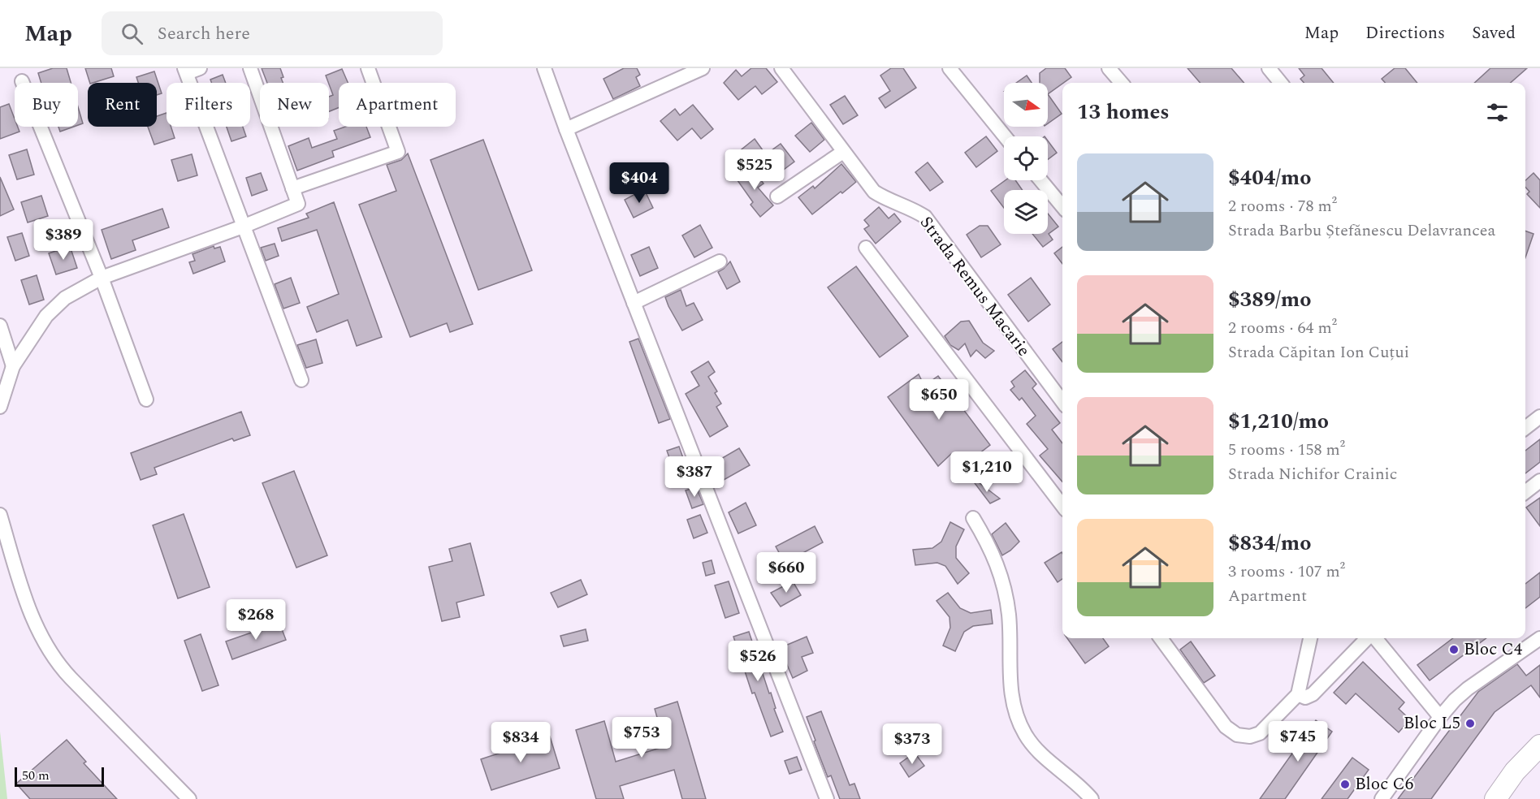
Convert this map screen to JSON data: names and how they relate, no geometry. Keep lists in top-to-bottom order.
{
  "streets": {
    "street": ["Strada Remus Macarie"]
  },
  "places": ["Bloc C4", "Bloc L5", "Bloc C6"],
  "scale_bar": "50 m",
  "north": "right",
  "page": {
    "header": "Map",
    "search": "Search here",
    "nav": ["Map", "Directions", "Saved"],
    "chip": [
      "Buy",
      "Rent",
      "Filters",
      "New",
      "Apartment"
    ],
    "heading": "13 homes",
    "list": [
      {
        "name": "$404/mo",
        "note": "2 rooms · 78 m² · Strada Barbu Ștefănescu Delavrancea"
      },
      {
        "name": "$389/mo",
        "note": "2 rooms · 64 m² · Strada Căpitan Ion Cuțui"
      },
      {
        "name": "$1,210/mo",
        "note": "5 rooms · 158 m² · Strada Nichifor Crainic"
      },
      {
        "name": "$834/mo",
        "note": "3 rooms · 107 m² · Apartment"
      }
    ],
    "price": [
      "$525",
      "$404",
      "$389",
      "$650",
      "$1,210",
      "$387",
      "$660",
      "$268",
      "$526",
      "$753",
      "$745",
      "$834",
      "$373"
    ],
    "scale": "50 m"
  }
}
